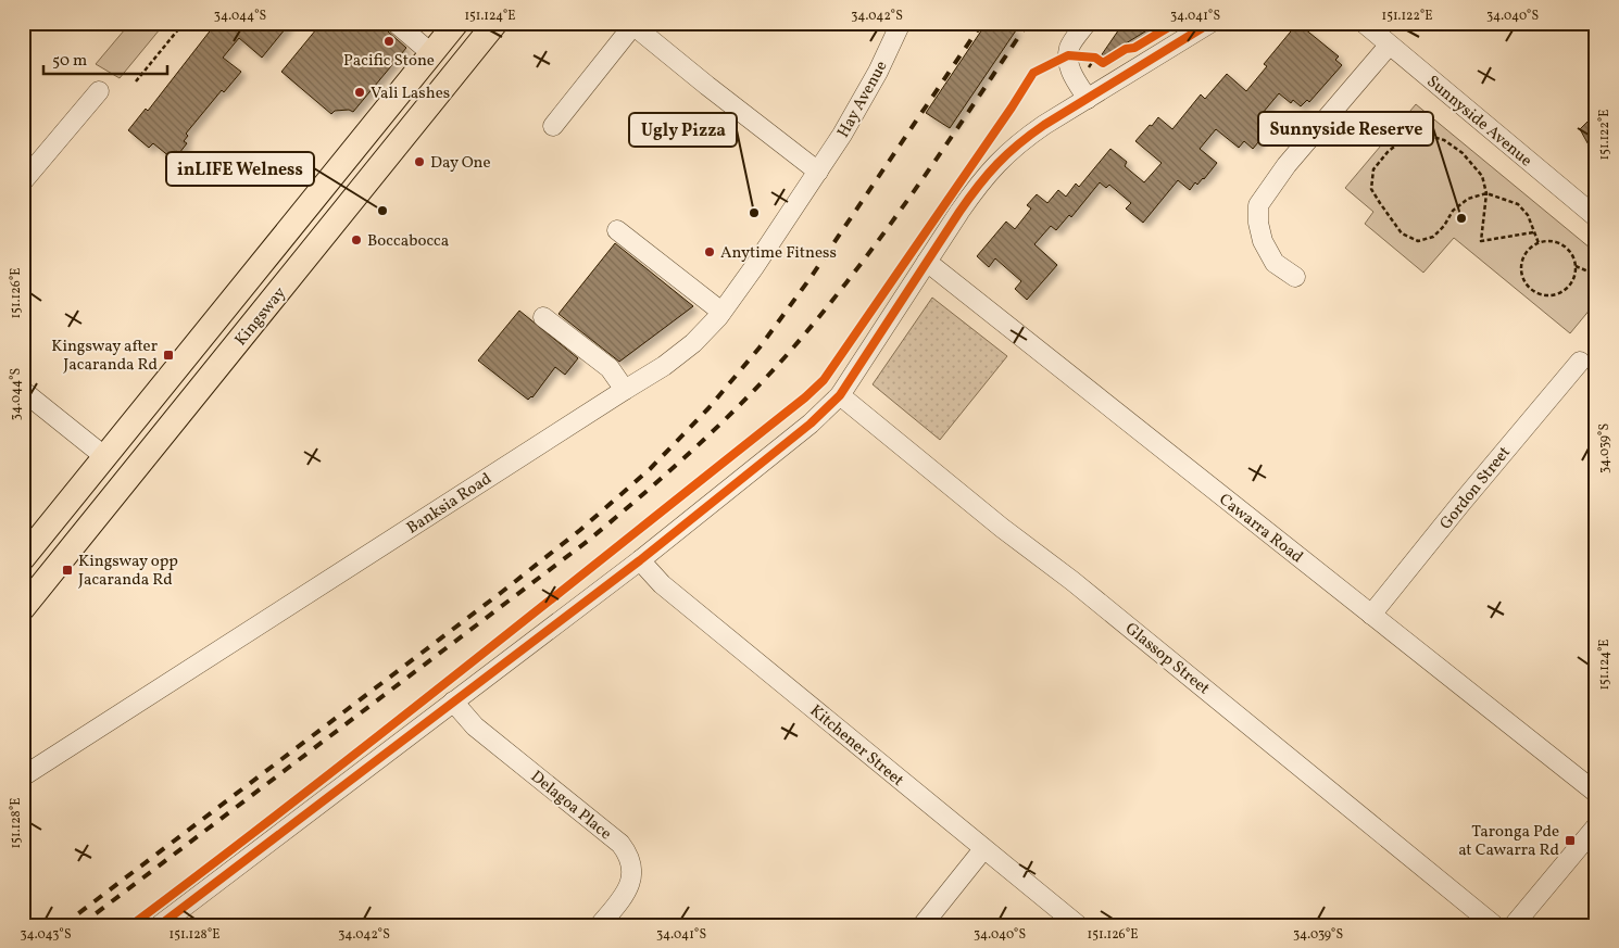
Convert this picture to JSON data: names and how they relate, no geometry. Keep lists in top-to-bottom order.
{
  "streets": {
    "main road": ["Kingsway"],
    "street": [
      "Hay Avenue",
      "Sunnyside Avenue",
      "Gordon Street",
      "Banksia Road",
      "Cawarra Road",
      "Glassop Street",
      "Kitchener Street",
      "Delagoa Place"
    ]
  },
  "crossings": [
    ["Hay Avenue", "Banksia Road"],
    ["Gordon Street", "Cawarra Road"]
  ],
  "places": {
    "other": [
      "Pacific Stone",
      "Vali Lashes",
      "Day One",
      "inLIFE Welness",
      "Ugly Pizza",
      "Sunnyside Reserve",
      "Boccabocca",
      "Anytime Fitness"
    ],
    "transit": ["Kingsway after Jacaranda Rd", "Kingsway opp Jacaranda Rd", "Taronga Pde at Cawarra Rd"]
  },
  "scale_bar": "50 m",
  "coordinates": [
    "34.044°S",
    "151.124°E",
    "34.042°S",
    "34.041°S",
    "151.122°E",
    "34.040°S",
    "151.126°E",
    "34.039°S",
    "151.128°E",
    "34.043°S"
  ]
}
